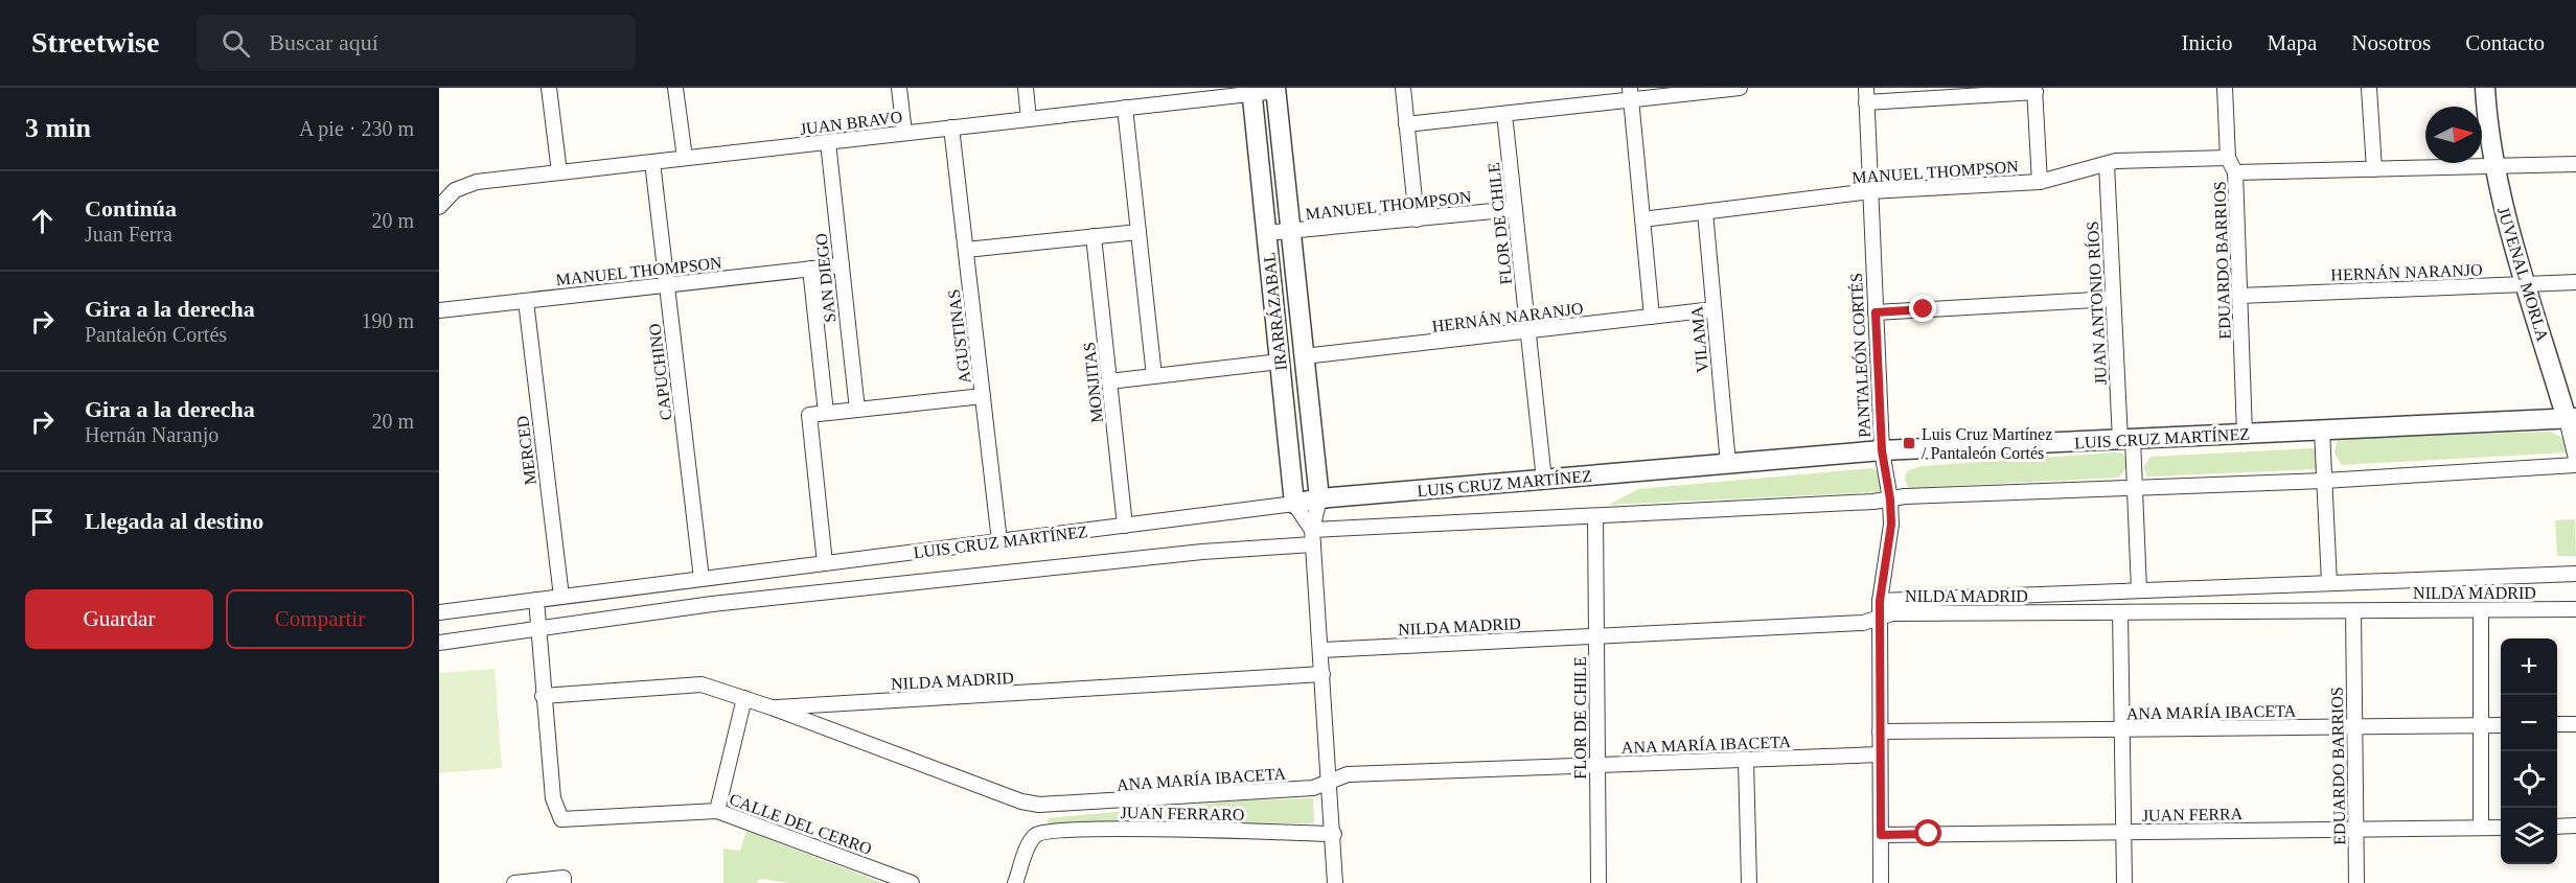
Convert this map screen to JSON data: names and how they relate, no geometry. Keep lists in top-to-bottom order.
{
  "streets": {
    "street": [
      "JUAN BRAVO",
      "MANUEL THOMPSON",
      "FLOR DE CHILE",
      "EDUARDO BARRIOS",
      "HERNÁN NARANJO",
      "JUVENAL MORLA",
      "SAN DIEGO",
      "JUAN ANTONIO RÍOS",
      "IRARRÁZABAL",
      "AGUSTINAS",
      "VILAMA",
      "PANTALEÓN CORTÉS",
      "CAPUCHINO",
      "MONJITAS",
      "LUIS CRUZ MARTÍNEZ",
      "MERCED",
      "NILDA MADRID",
      "ANA MARÍA IBACETA",
      "JUAN FERRARO",
      "JUAN FERRA",
      "CALLE DEL CERRO"
    ]
  },
  "crossings": [
    ["JUAN BRAVO", "SAN DIEGO"],
    ["JUAN BRAVO", "IRARRÁZABAL"],
    ["JUAN BRAVO", "AGUSTINAS"],
    ["JUAN BRAVO", "CAPUCHINO"],
    ["MANUEL THOMPSON", "FLOR DE CHILE"],
    ["MANUEL THOMPSON", "EDUARDO BARRIOS"],
    ["MANUEL THOMPSON", "SAN DIEGO"],
    ["MANUEL THOMPSON", "JUAN ANTONIO RÍOS"],
    ["MANUEL THOMPSON", "IRARRÁZABAL"],
    ["MANUEL THOMPSON", "VILAMA"],
    ["MANUEL THOMPSON", "PANTALEÓN CORTÉS"],
    ["MANUEL THOMPSON", "CAPUCHINO"],
    ["MANUEL THOMPSON", "MERCED"],
    ["FLOR DE CHILE", "HERNÁN NARANJO"],
    ["FLOR DE CHILE", "LUIS CRUZ MARTÍNEZ"],
    ["FLOR DE CHILE", "NILDA MADRID"],
    ["FLOR DE CHILE", "ANA MARÍA IBACETA"],
    ["EDUARDO BARRIOS", "HERNÁN NARANJO"],
    ["EDUARDO BARRIOS", "LUIS CRUZ MARTÍNEZ"],
    ["EDUARDO BARRIOS", "NILDA MADRID"],
    ["EDUARDO BARRIOS", "ANA MARÍA IBACETA"],
    ["EDUARDO BARRIOS", "JUAN FERRA"],
    ["HERNÁN NARANJO", "JUVENAL MORLA"],
    ["HERNÁN NARANJO", "IRARRÁZABAL"],
    ["HERNÁN NARANJO", "VILAMA"],
    ["JUVENAL MORLA", "LUIS CRUZ MARTÍNEZ"],
    ["JUAN ANTONIO RÍOS", "LUIS CRUZ MARTÍNEZ"],
    ["JUAN ANTONIO RÍOS", "NILDA MADRID"],
    ["IRARRÁZABAL", "LUIS CRUZ MARTÍNEZ"],
    ["IRARRÁZABAL", "NILDA MADRID"],
    ["IRARRÁZABAL", "ANA MARÍA IBACETA"],
    ["IRARRÁZABAL", "JUAN FERRARO"],
    ["AGUSTINAS", "LUIS CRUZ MARTÍNEZ"],
    ["VILAMA", "LUIS CRUZ MARTÍNEZ"],
    ["PANTALEÓN CORTÉS", "LUIS CRUZ MARTÍNEZ"],
    ["PANTALEÓN CORTÉS", "NILDA MADRID"],
    ["PANTALEÓN CORTÉS", "ANA MARÍA IBACETA"],
    ["PANTALEÓN CORTÉS", "JUAN FERRA"],
    ["CAPUCHINO", "LUIS CRUZ MARTÍNEZ"],
    ["MONJITAS", "LUIS CRUZ MARTÍNEZ"],
    ["LUIS CRUZ MARTÍNEZ", "MERCED"],
    ["NILDA MADRID", "ANA MARÍA IBACETA"],
    ["ANA MARÍA IBACETA", "CALLE DEL CERRO"]
  ],
  "places": {
    "transit": ["Luis Cruz Martínez / Pantaleón Cortés"]
  },
  "north": "right",
  "page": {
    "header": "Streetwise",
    "search": "Buscar aquí",
    "nav": [
      "Inicio",
      "Mapa",
      "Nosotros",
      "Contacto"
    ],
    "heading": ["3 min", "A pie · 230 m"],
    "list": [
      ["Continúa", "Juan Ferra", "20 m"],
      ["Gira a la derecha", "Pantaleón Cortés", "190 m"],
      ["Gira a la derecha", "Hernán Naranjo", "20 m"],
      "Llegada al destino"
    ],
    "buttons": ["Guardar", "Compartir"],
    "map_buttons": ["+", "−"]
  }
}
